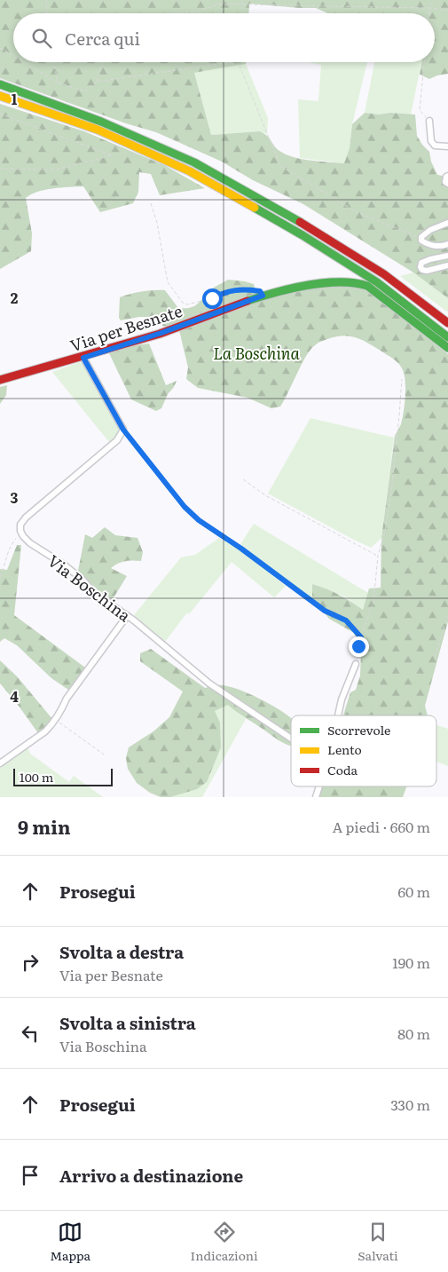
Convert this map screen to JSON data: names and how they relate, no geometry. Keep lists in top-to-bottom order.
{
  "streets": {
    "main road": ["Via per Besnate"],
    "street": ["Via Boschina"]
  },
  "parks": ["La Boschina"],
  "legend": ["Scorrevole", "Lento", "Coda"],
  "scale_bar": "100 m",
  "page": {
    "search": "Cerca qui",
    "scale": "100 m",
    "heading": ["9 min", "A piedi · 660 m"],
    "list": [
      ["Prosegui", "60 m"],
      ["Svolta a destra", "Via per Besnate", "190 m"],
      ["Svolta a sinistra", "Via Boschina", "80 m"],
      ["Prosegui", "330 m"],
      "Arrivo a destinazione"
    ],
    "nav": ["Mappa", "Indicazioni", "Salvati"]
  },
  "grid": {
    "rows": [
      "1",
      "2",
      "3",
      "4"
    ]
  }
}
